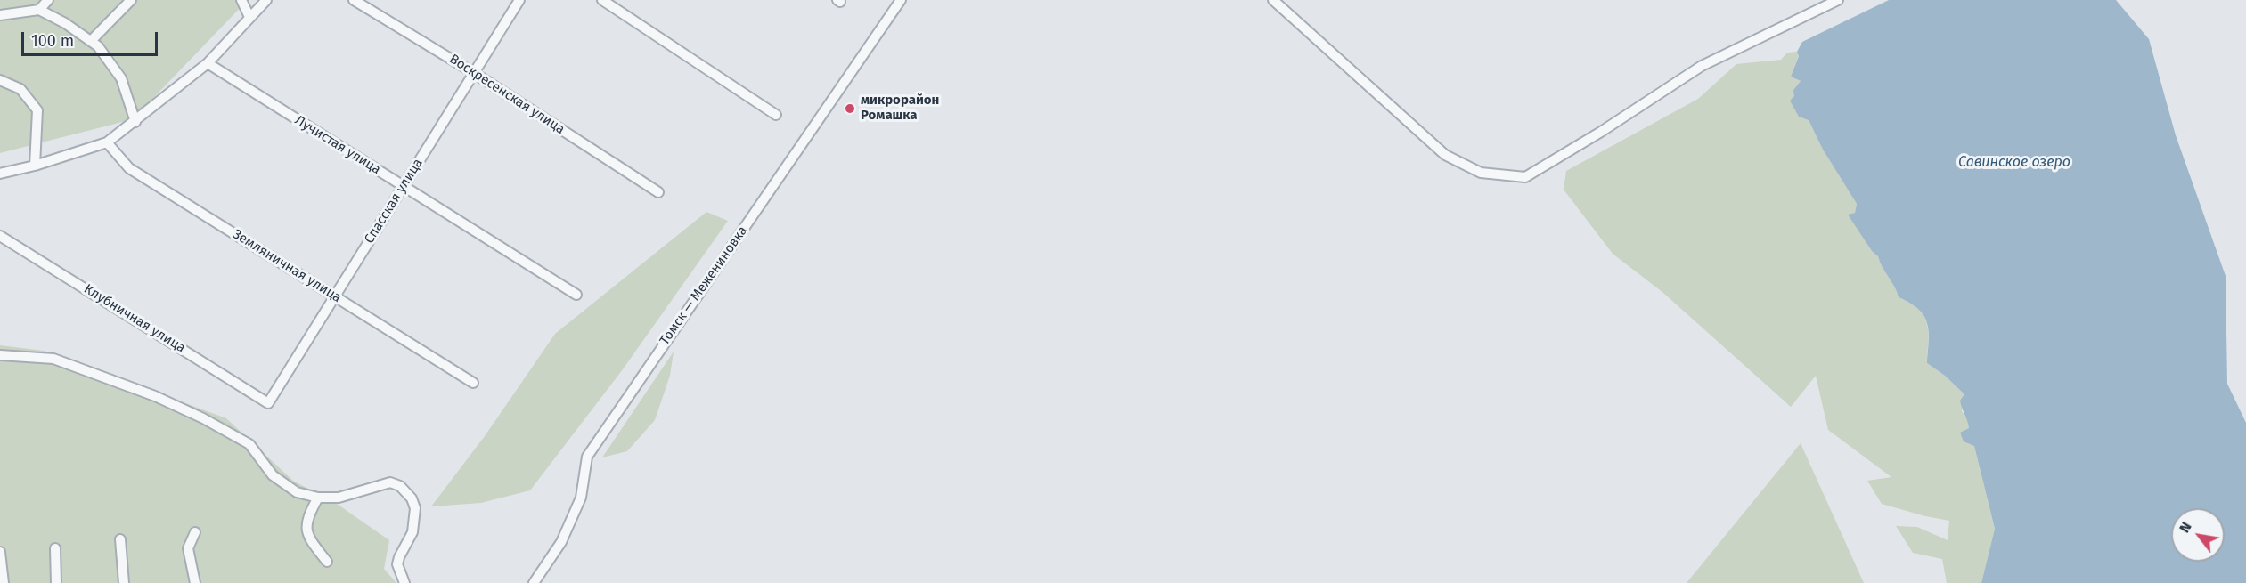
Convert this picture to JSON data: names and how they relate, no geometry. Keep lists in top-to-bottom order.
{
  "streets": {
    "street": [
      "Воскресенская улица",
      "Лучистая улица",
      "Спасская улица",
      "Земляничная улица",
      "Томск — Межениновка",
      "Клубничная улица"
    ]
  },
  "crossings": [
    ["Воскресенская улица", "Спасская улица"],
    ["Лучистая улица", "Спасская улица"],
    ["Спасская улица", "Земляничная улица"],
    ["Спасская улица", "Клубничная улица"]
  ],
  "water": ["Савинское озеро"],
  "places": ["микрорайон Ромашка"],
  "scale_bar": "100 m",
  "north": "top left"
}
